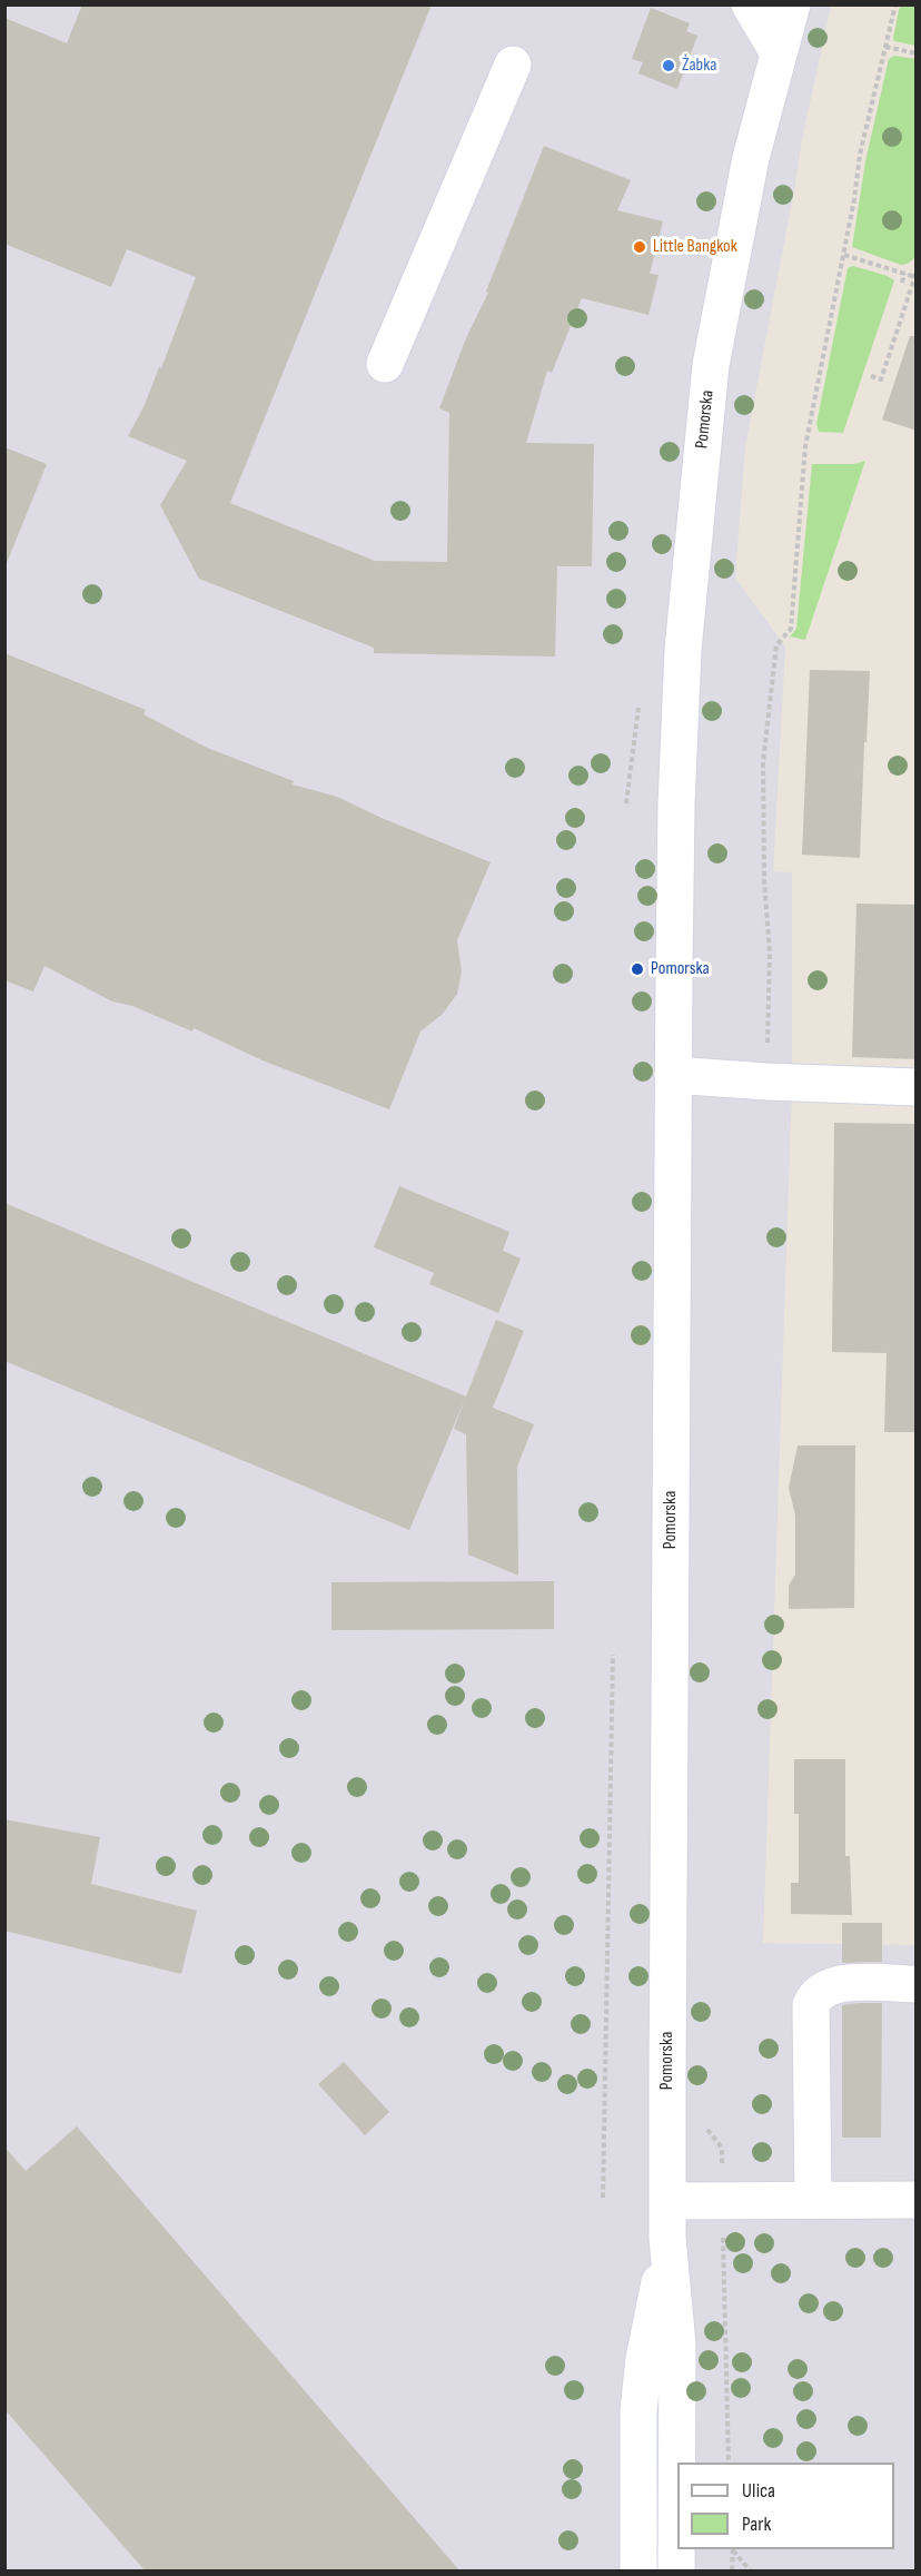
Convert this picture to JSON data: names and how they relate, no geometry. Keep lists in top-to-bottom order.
{
  "streets": {
    "street": ["Pomorska"]
  },
  "places": ["Żabka", "Little Bangkok", "Pomorska"],
  "legend": ["Ulica", "Park"]
}
